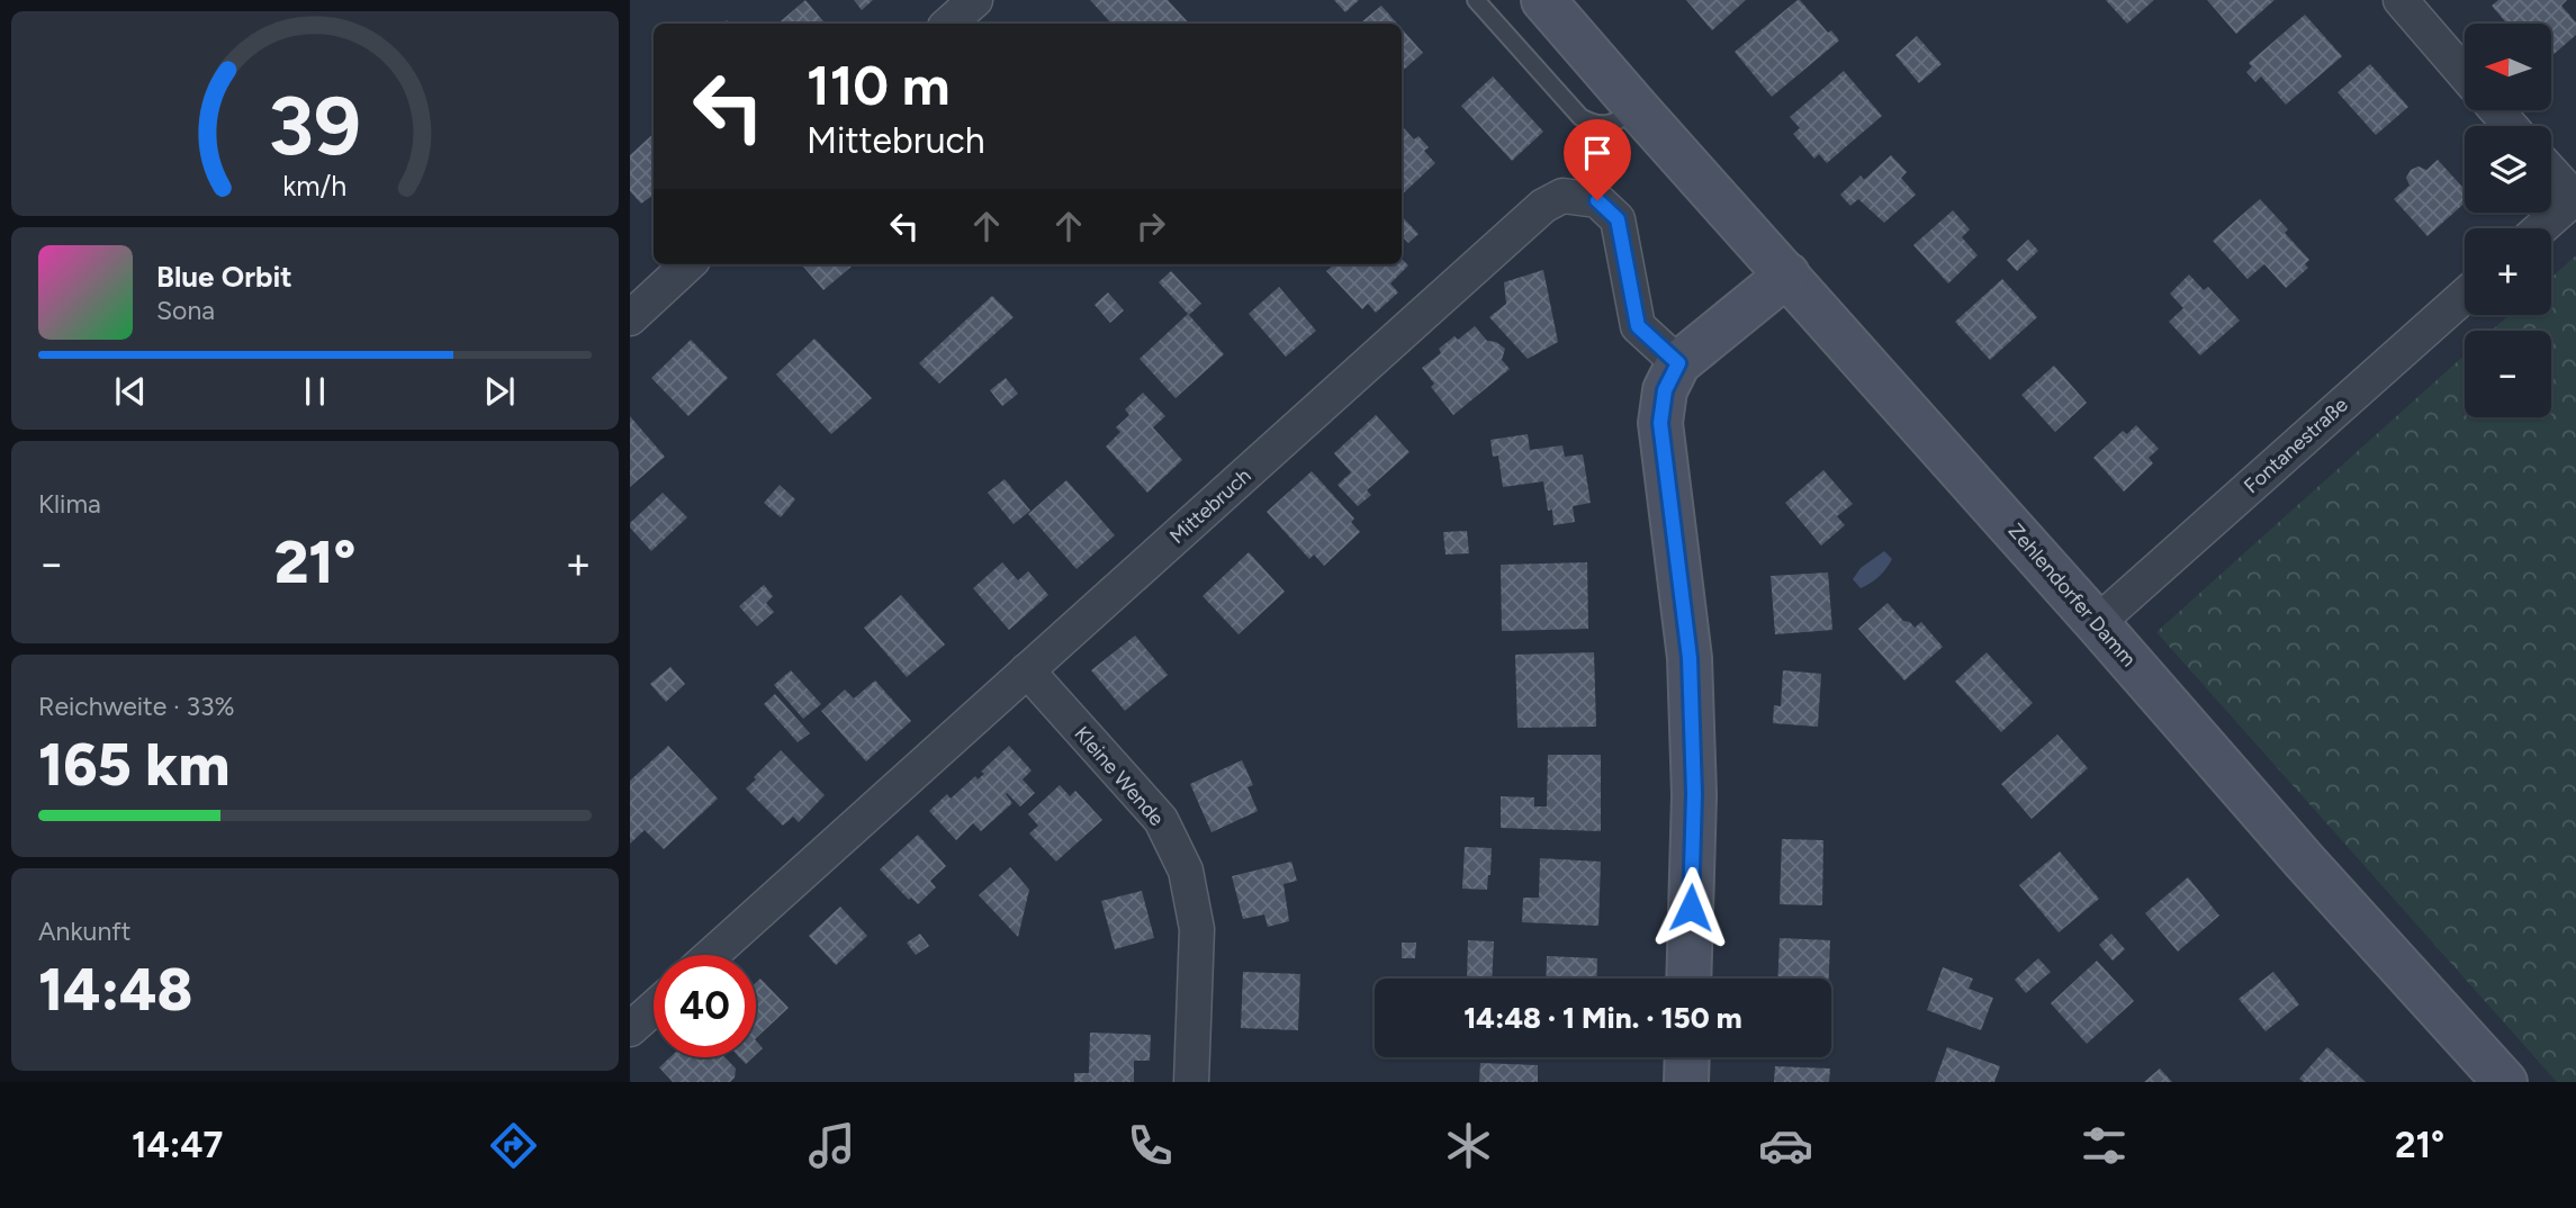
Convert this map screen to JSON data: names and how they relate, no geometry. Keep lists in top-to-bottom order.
{
  "streets": {
    "main road": ["Zehlendorfer Damm"],
    "street": ["Fontanestraße", "Mittebruch", "Kleine Wende"]
  },
  "crossings": [
    ["Fontanestraße", "Zehlendorfer Damm"],
    ["Mittebruch", "Kleine Wende"]
  ],
  "north": "left",
  "page": {
    "map_buttons": ["+", "−"],
    "turn": ["110 m", "Mittebruch"],
    "song": ["Blue Orbit", "Sona"],
    "tile": [
      "Klima",
      ["Reichweite · 33%", "165 km"],
      ["Ankunft", "14:48"]
    ],
    "heat": ["−", "21°", "+"],
    "limit": "40",
    "trip": "14:48 · 1 Min. · 150 m",
    "tabs": ["14:47", "21°"],
    "gauge": ["39", "km/h"]
  }
}
